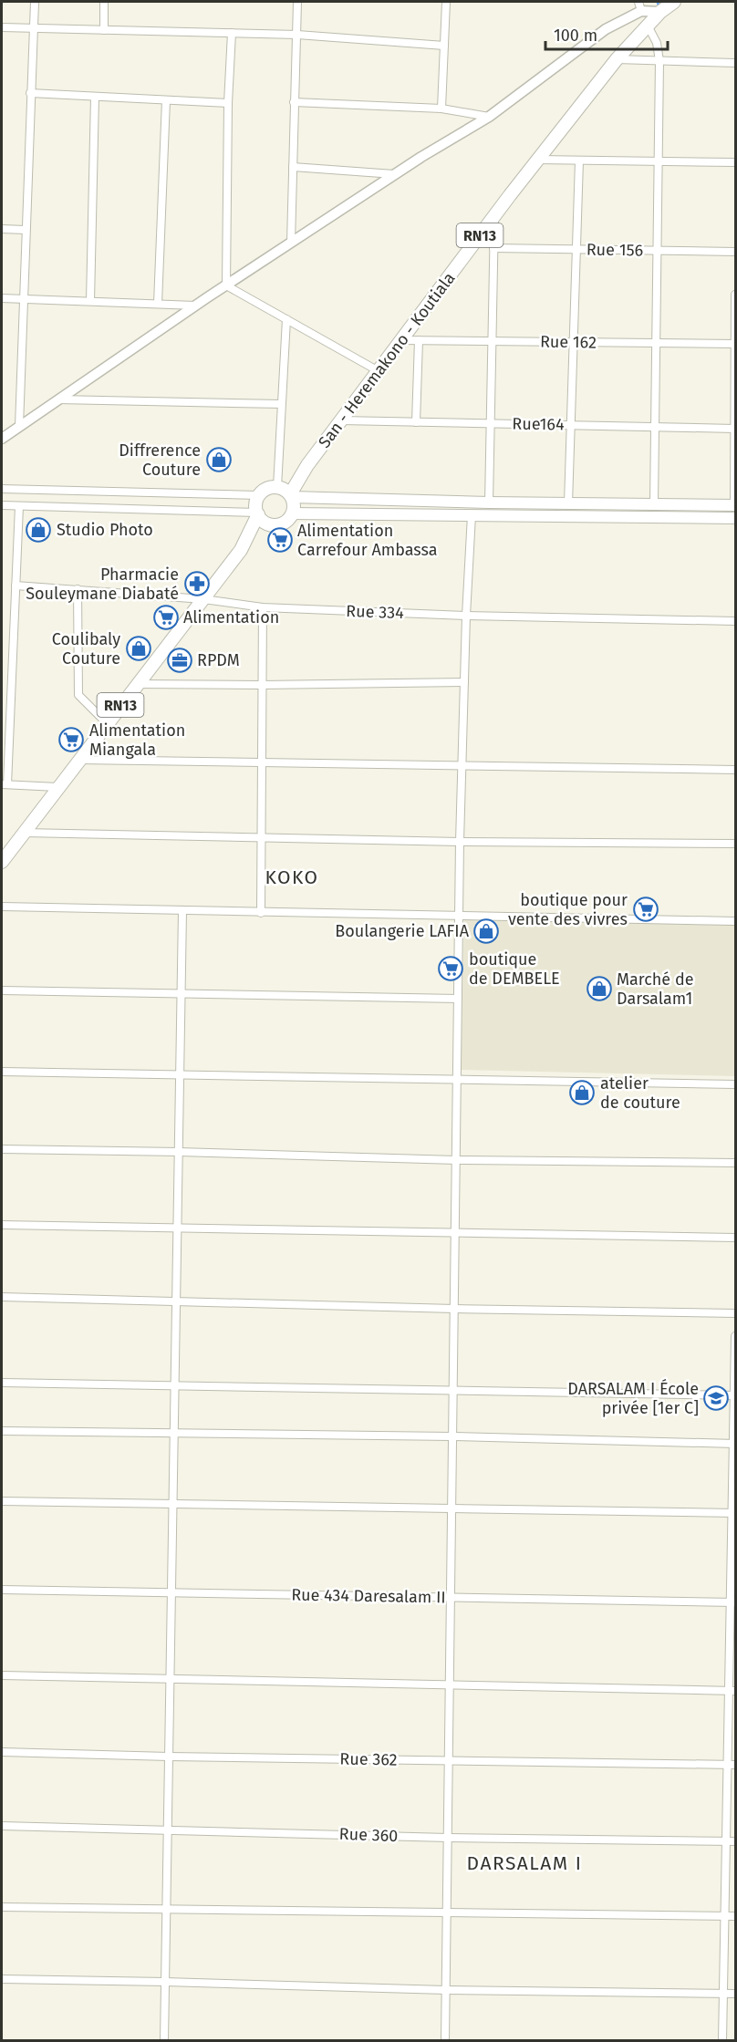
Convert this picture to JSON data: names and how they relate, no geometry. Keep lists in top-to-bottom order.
{
  "streets": {
    "main road": ["RN13", "San - Heremakono - Koutiala"],
    "street": [
      "Rue 156",
      "Rue 162",
      "Rue164",
      "Rue 334",
      "Rue 434 Daresalam II",
      "Rue 362",
      "Rue 360"
    ]
  },
  "crossings": [
    ["RN13", "San - Heremakono - Koutiala"],
    ["RN13", "Rue 334"],
    ["Rue 162", "San - Heremakono - Koutiala"],
    ["San - Heremakono - Koutiala", "Rue164"]
  ],
  "districts": ["KOKO", "DARSALAM I"],
  "places": {
    "shop": [
      "Diffrerence Couture",
      "Studio Photo",
      "Coulibaly Couture",
      "Boulangerie LAFIA",
      "Marché de Darsalam1",
      "atelier de couture"
    ],
    "supermarket": [
      "Alimentation Carrefour Ambassa",
      "Alimentation",
      "Alimentation Miangala",
      "boutique pour vente des vivres",
      "boutique de DEMBELE"
    ],
    "pharmacy": ["Pharmacie Souleymane Diabaté"],
    "office": ["RPDM"],
    "school or university": ["DARSALAM I École privée [1er C]"]
  },
  "scale_bar": "100 m"
}
